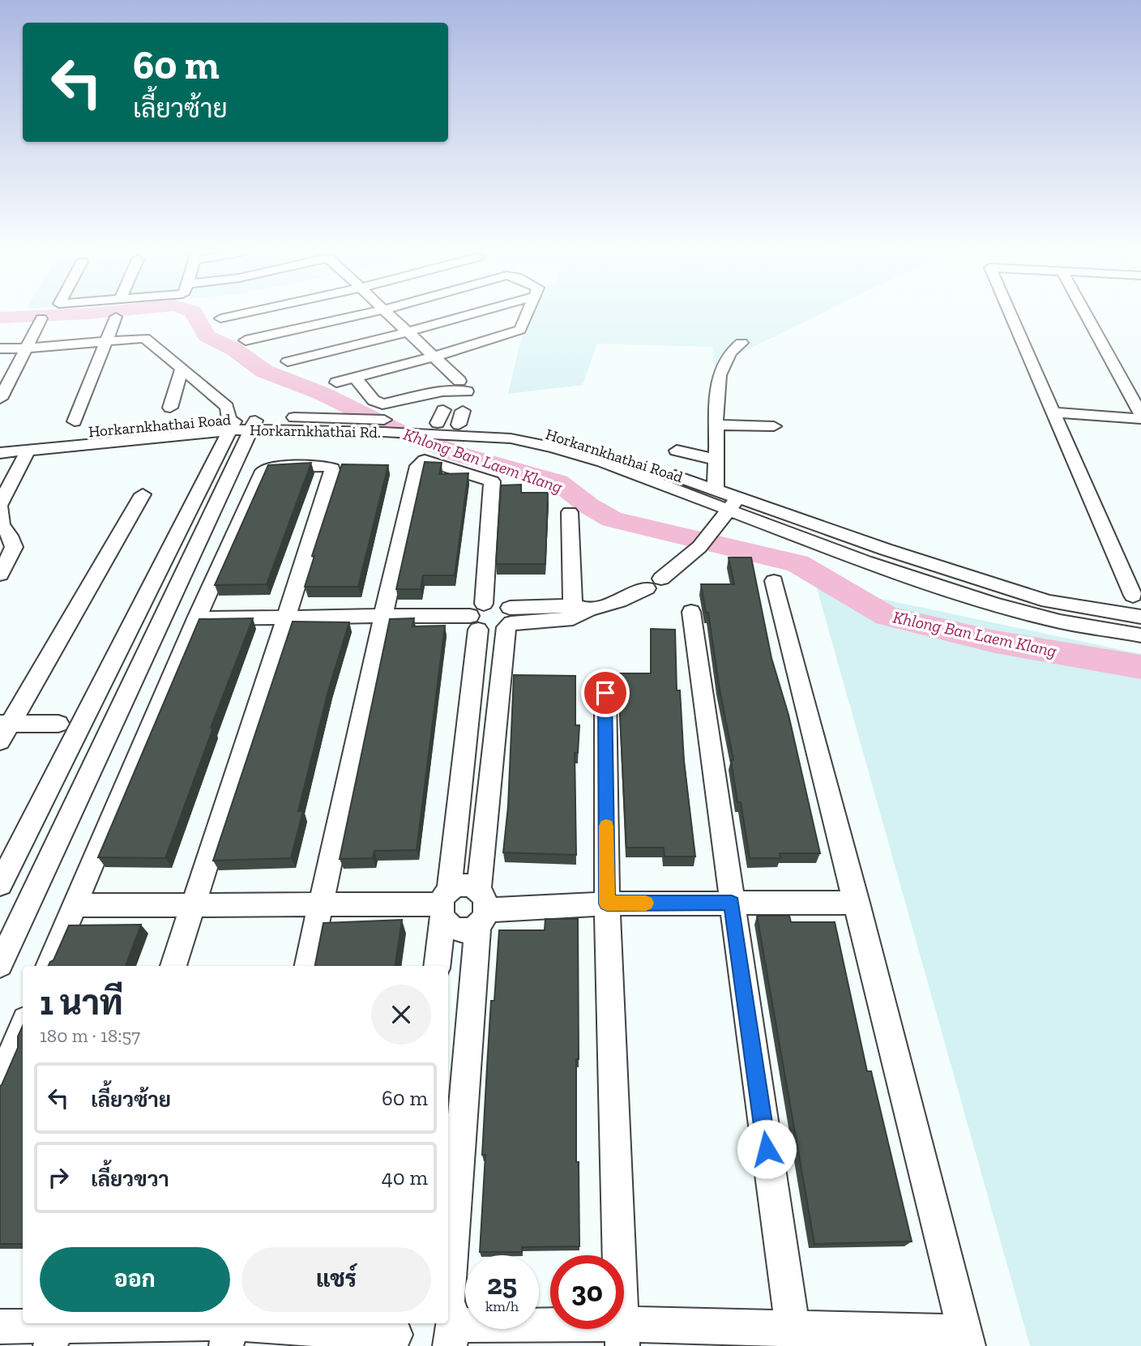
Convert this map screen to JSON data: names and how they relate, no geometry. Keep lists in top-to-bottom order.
{
  "streets": {
    "street": ["Horkarnkhathai Road", "Horkarnkhathai Rd."]
  },
  "crossings": [
    ["Horkarnkhathai Road", "Horkarnkhathai Rd."]
  ],
  "water": ["Khlong Ban Laem Klang"],
  "page": {
    "turn": ["60 m", "เลี้ยวซ้าย"],
    "heading": ["1 นาที", "180 m · 18:57"],
    "list": [
      {
        "name": "เลี้ยวซ้าย",
        "value": "60 m"
      },
      {
        "name": "เลี้ยวขวา",
        "value": "40 m"
      }
    ],
    "buttons": ["ออก", "แชร์"],
    "speed": "25 km/h",
    "limit": "30"
  }
}
